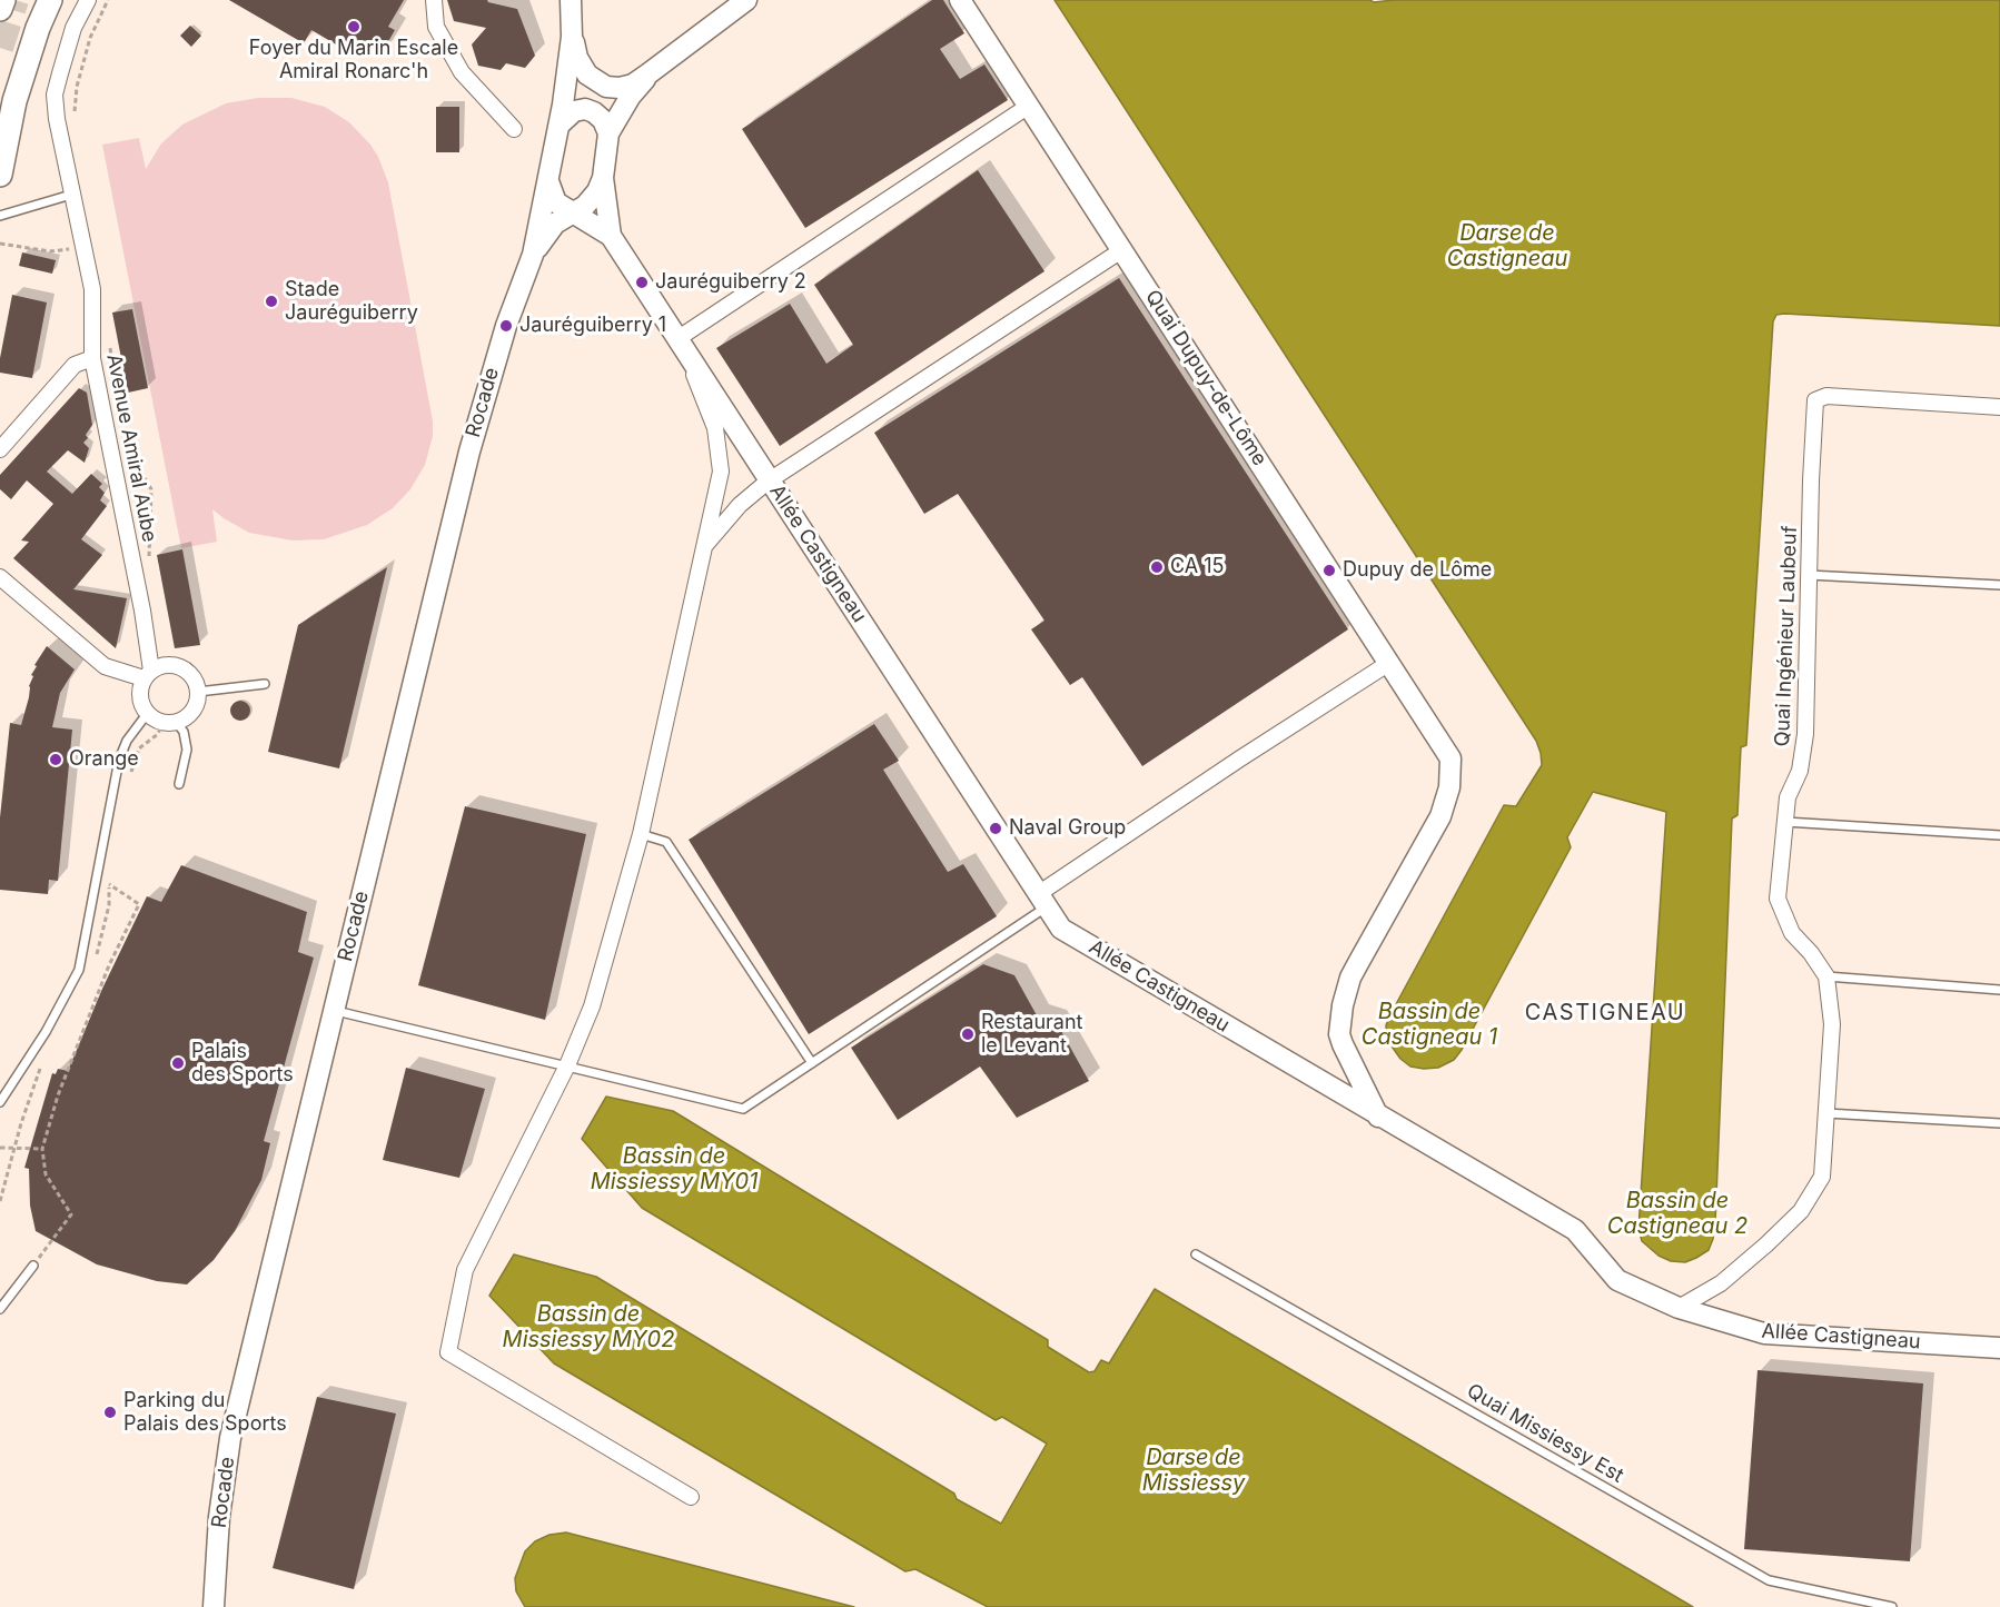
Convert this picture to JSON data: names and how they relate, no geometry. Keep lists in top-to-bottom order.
{
  "streets": {
    "street": [
      "Quai Dupuy-de-Lôme",
      "Rocade",
      "Avenue Amiral Aube",
      "Allée Castigneau",
      "Quai Ingénieur Laubeuf"
    ],
    "lane": ["Quai Missiessy Est"]
  },
  "crossings": [
    ["Quai Dupuy-de-Lôme", "Allée Castigneau"],
    ["Allée Castigneau", "Quai Ingénieur Laubeuf"]
  ],
  "districts": ["CASTIGNEAU"],
  "water": [
    "Darse de Castigneau",
    "Bassin de Castigneau 1",
    "Bassin de Missiessy MY01",
    "Bassin de Castigneau 2",
    "Bassin de Missiessy MY02",
    "Darse de Missiessy"
  ],
  "places": [
    "Foyer du Marin Escale Amiral Ronarc'h",
    "Jauréguiberry 2",
    "Stade Jauréguiberry",
    "Jauréguiberry 1",
    "CA 15",
    "Dupuy de Lôme",
    "Orange",
    "Naval Group",
    "Restaurant le Levant",
    "Palais des Sports",
    "Parking du Palais des Sports"
  ]
}
